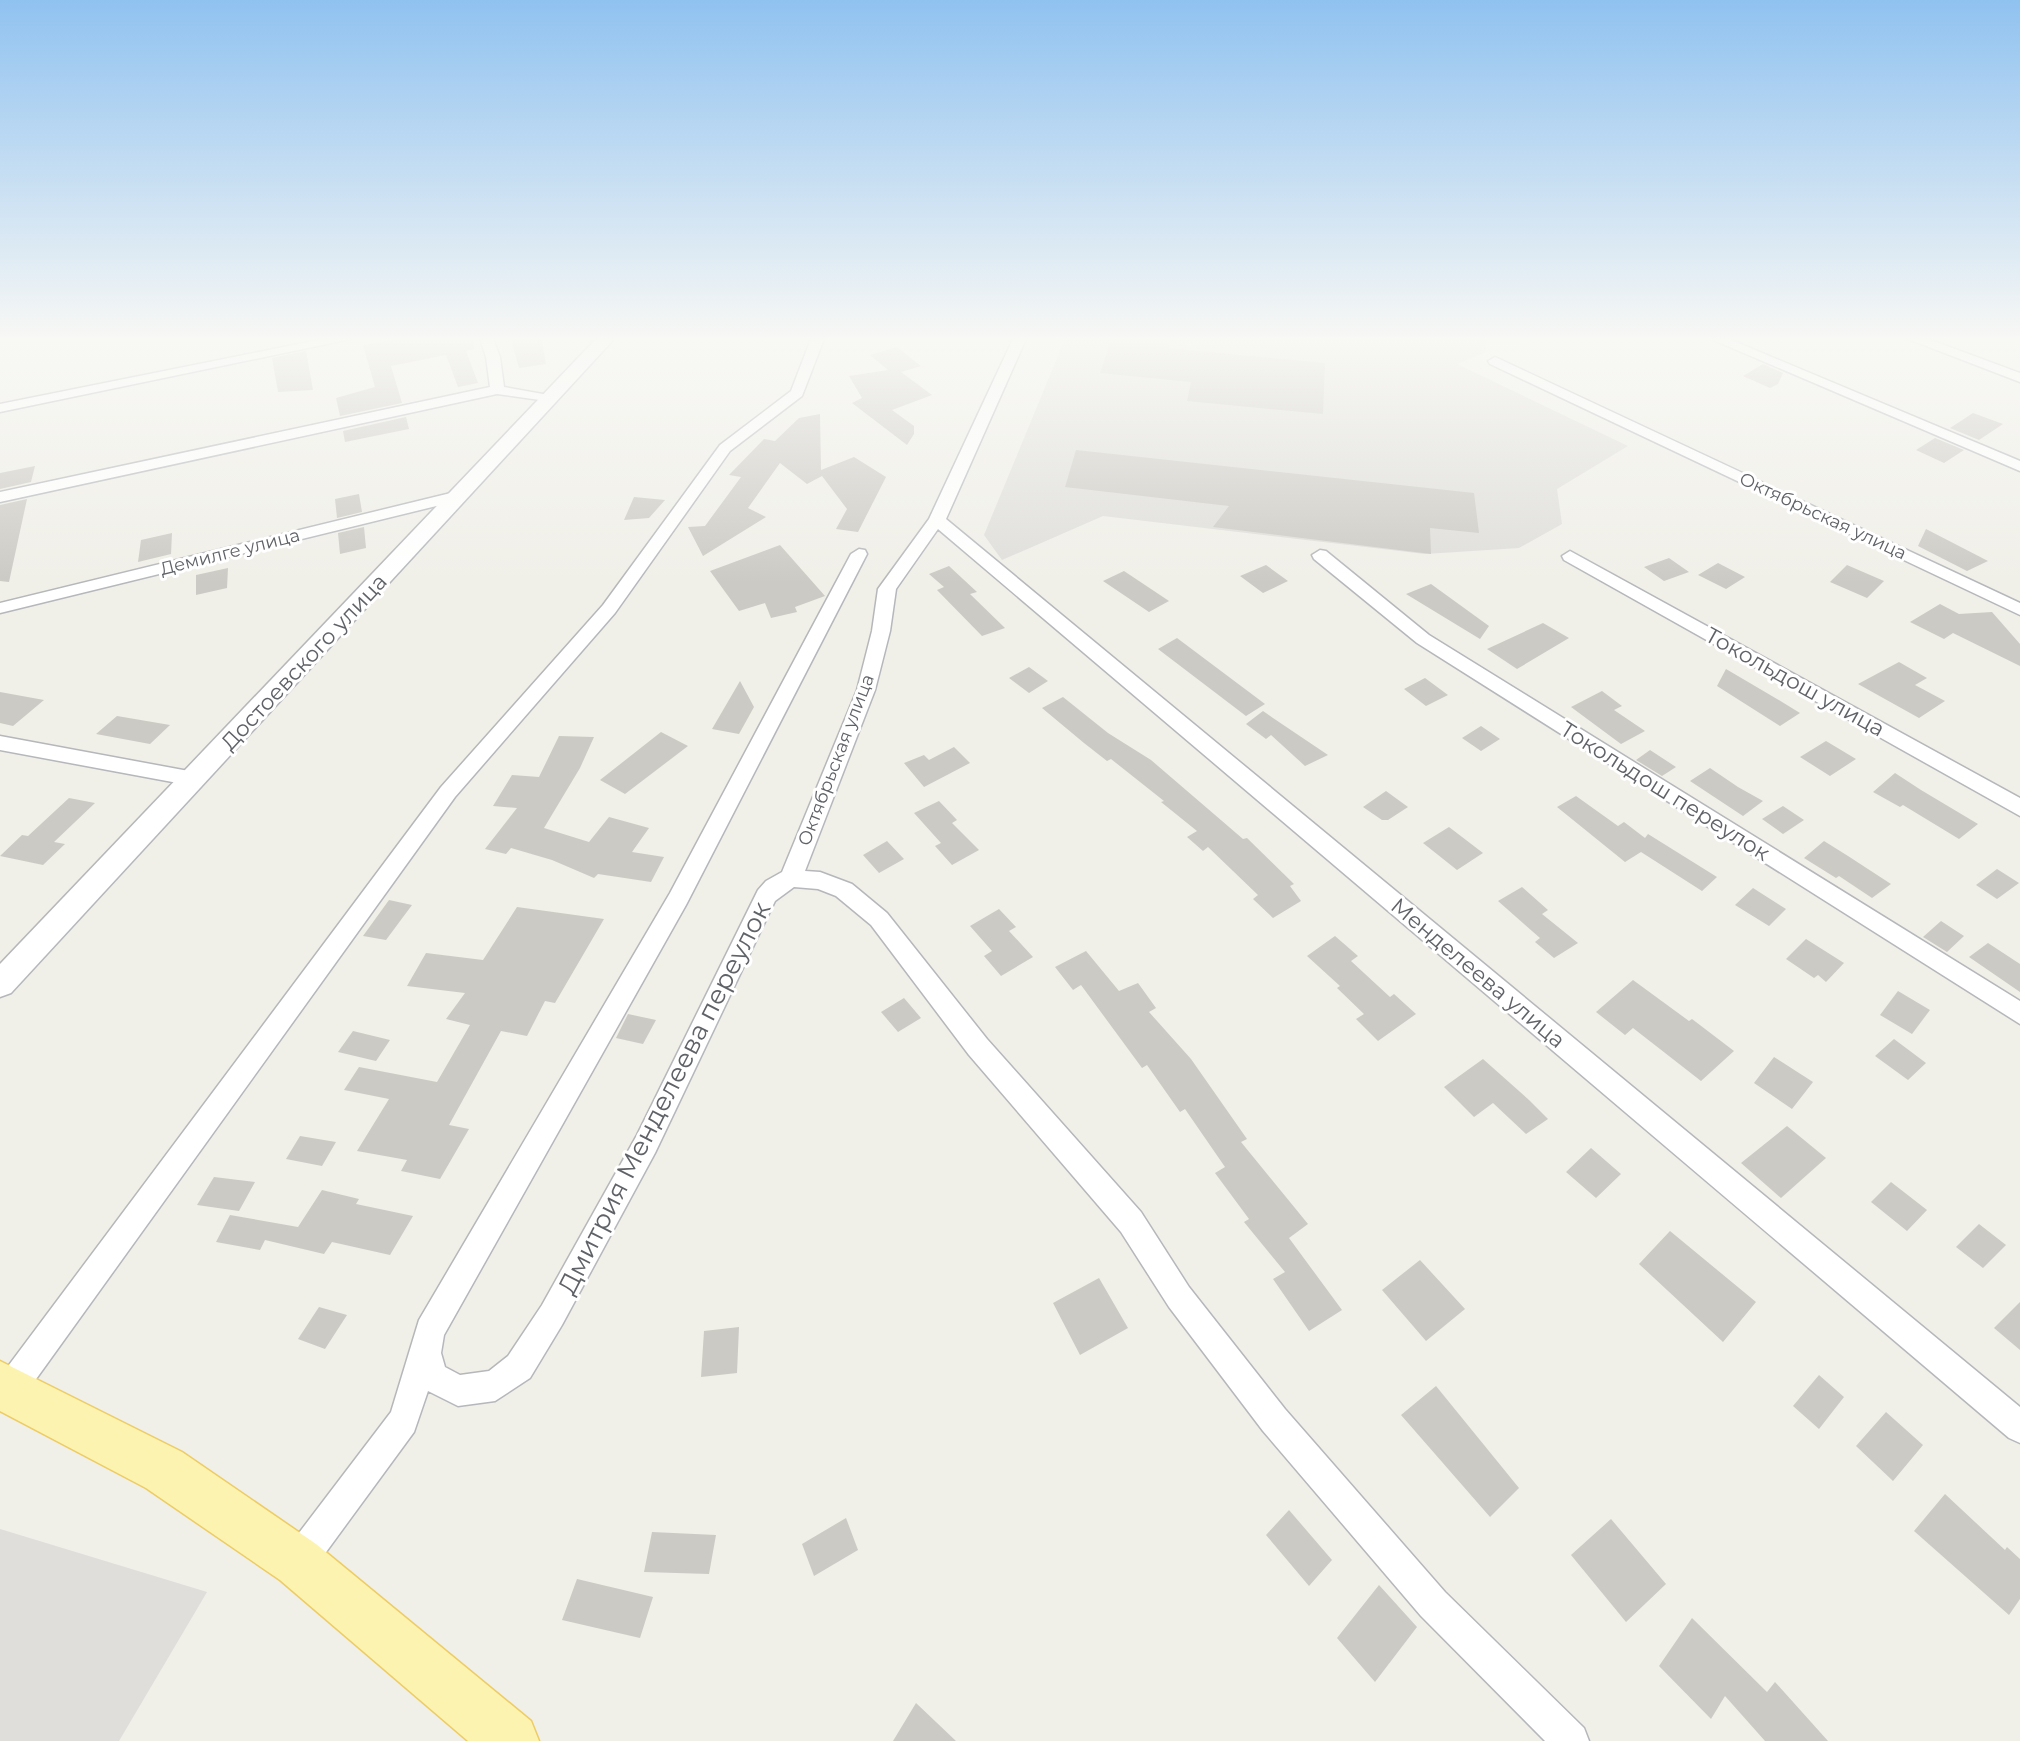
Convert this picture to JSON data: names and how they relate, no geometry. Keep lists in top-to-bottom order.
{
  "streets": {
    "street": [
      "Октябрьская улица",
      "Демилге улица",
      "Достоевского улица",
      "Токольдош улица",
      "Токольдош переулок",
      "Менделеева улица",
      "Дмитрия Менделеева переулок"
    ]
  },
  "crossings": [
    ["Октябрьская улица", "Менделеева улица"],
    ["Октябрьская улица", "Дмитрия Менделеева переулок"],
    ["Демилге улица", "Достоевского улица"]
  ]
}
